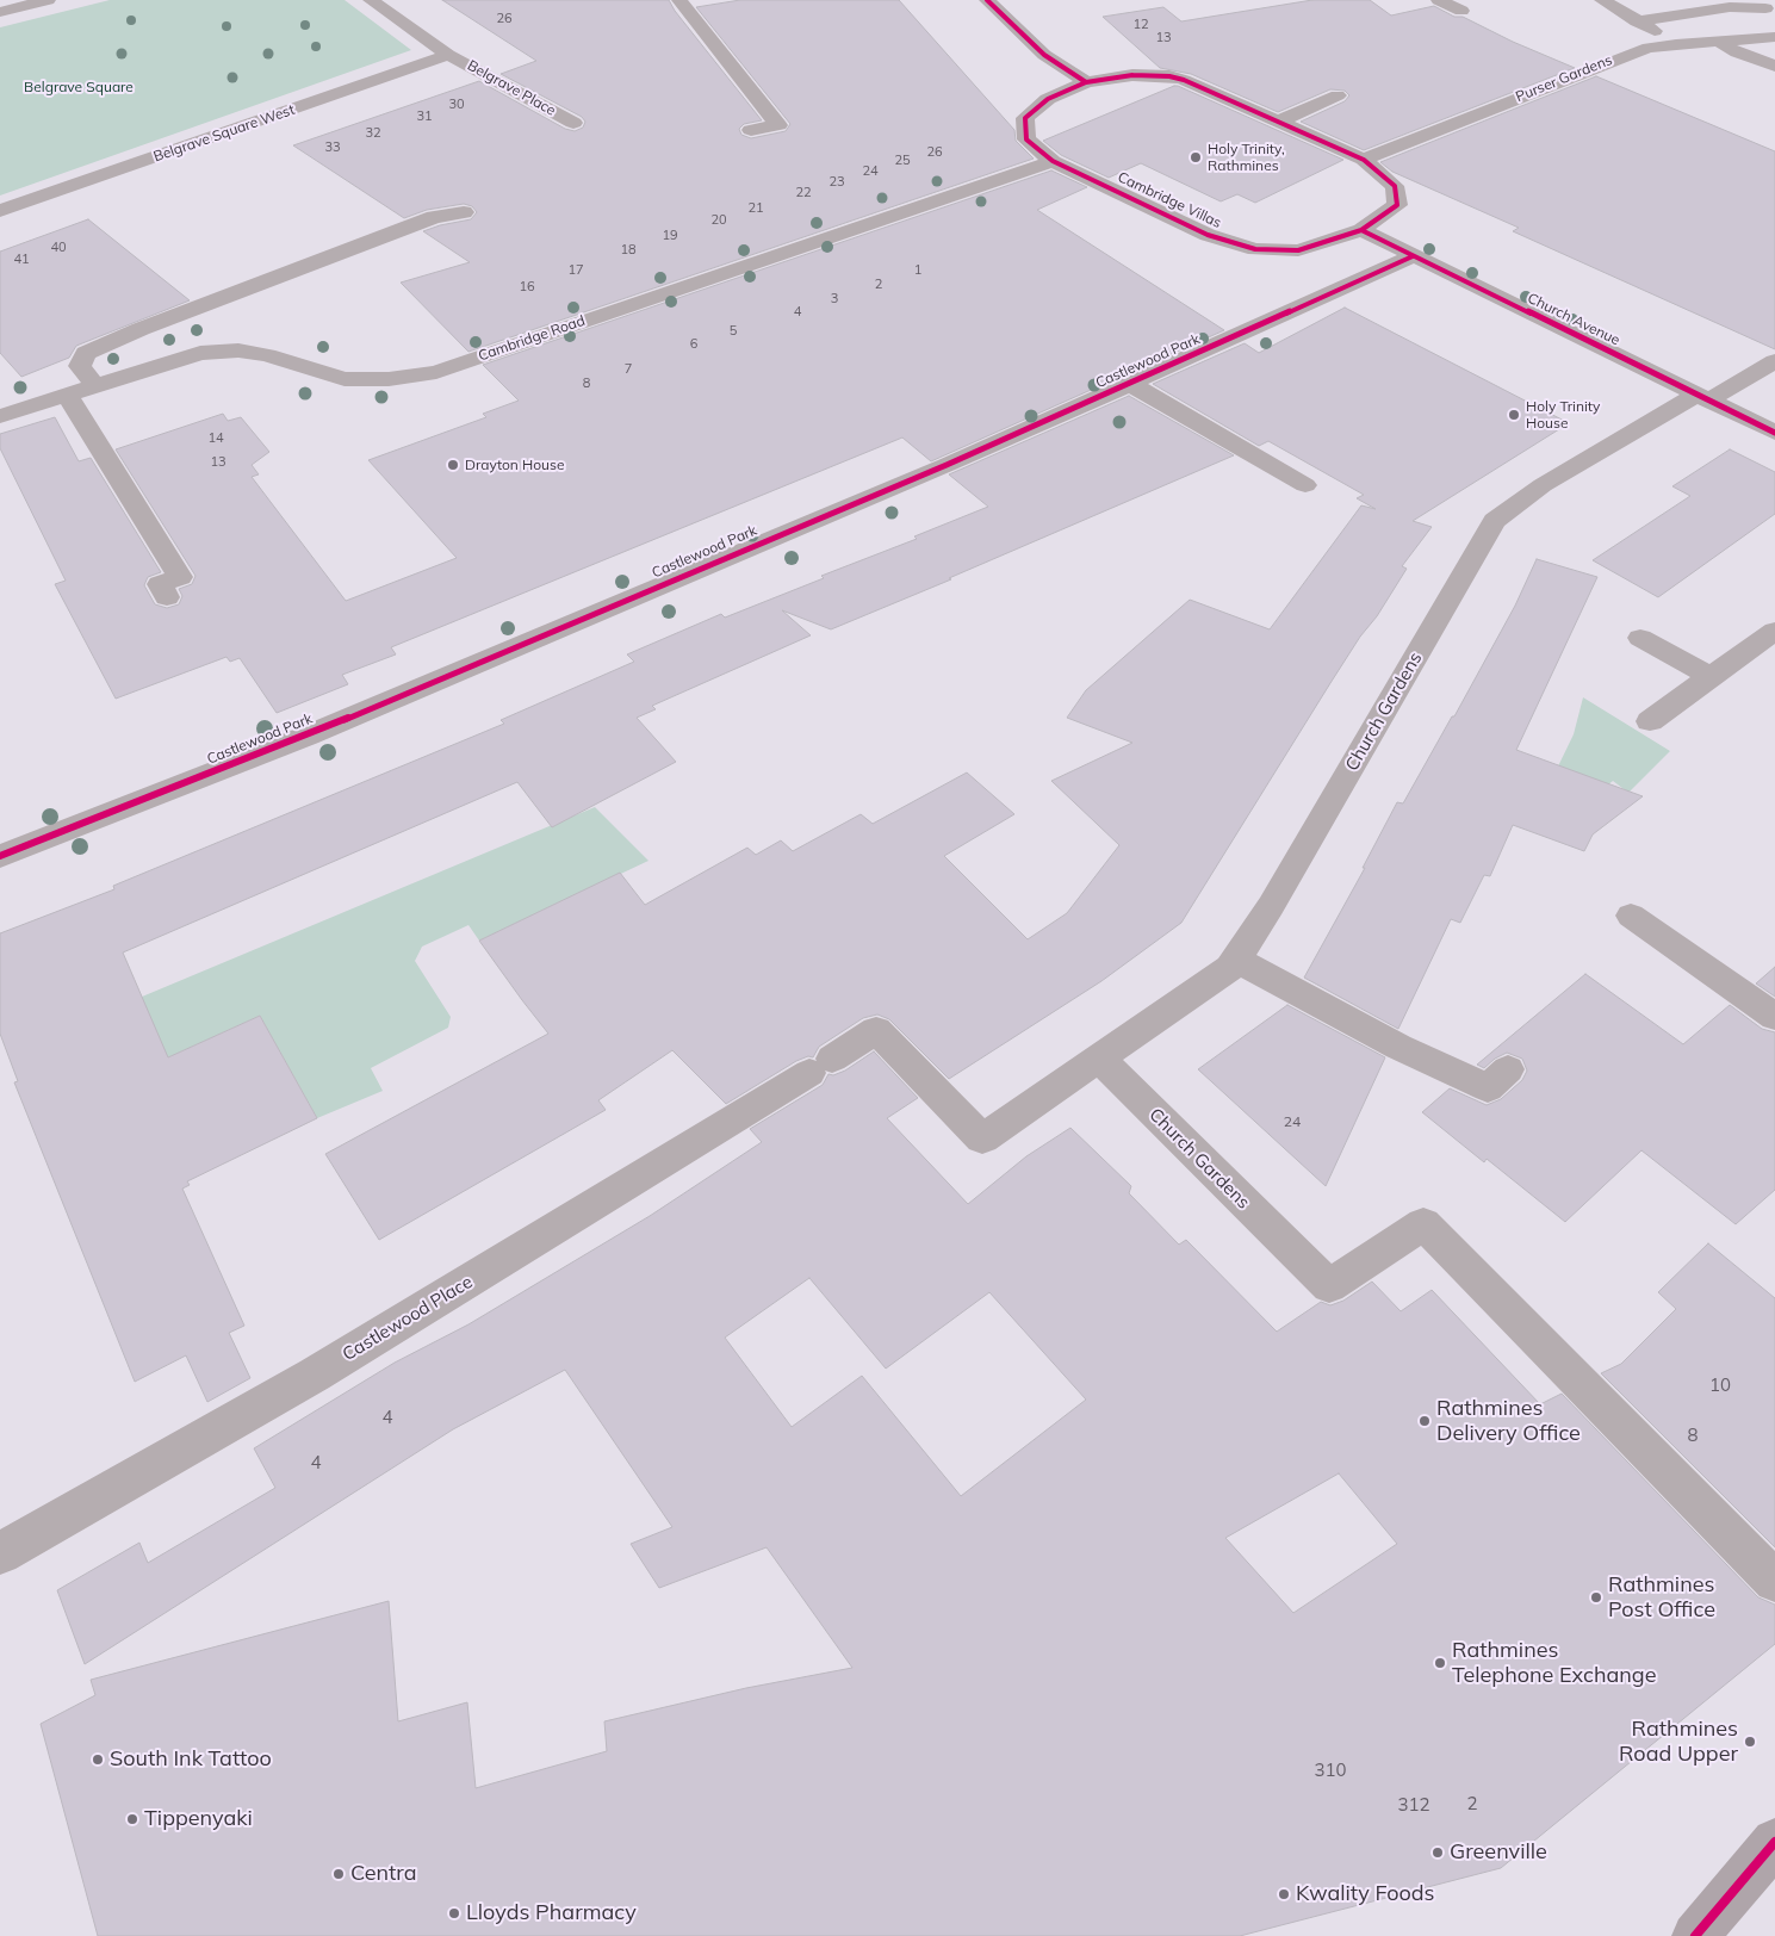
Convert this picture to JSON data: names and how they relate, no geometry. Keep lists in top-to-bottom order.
{
  "streets": {
    "street": [
      "Purser Gardens",
      "Belgrave Place",
      "Belgrave Square West",
      "Cambridge Villas",
      "Church Avenue",
      "Cambridge Road",
      "Castlewood Park",
      "Church Gardens",
      "Castlewood Place"
    ]
  },
  "crossings": [
    ["Purser Gardens", "Cambridge Villas"],
    ["Belgrave Place", "Belgrave Square West"],
    ["Cambridge Villas", "Church Avenue"],
    ["Cambridge Villas", "Cambridge Road"],
    ["Church Avenue", "Castlewood Park"],
    ["Church Avenue", "Church Gardens"],
    ["Church Gardens", "Castlewood Place"]
  ],
  "parks": ["Belgrave Square"],
  "places": [
    "Holy Trinity, Rathmines",
    "Holy Trinity House",
    "Drayton House",
    "Rathmines Delivery Office",
    "Rathmines Post Office",
    "Rathmines Telephone Exchange",
    "Rathmines Road Upper",
    "South Ink Tattoo",
    "Tippenyaki",
    "Greenville",
    "Centra",
    "Kwality Foods",
    "Lloyds Pharmacy"
  ],
  "house_numbers": [
    "26",
    "12",
    "13",
    "30",
    "31",
    "32",
    "33",
    "26",
    "25",
    "24",
    "23",
    "22",
    "21",
    "20",
    "19",
    "40",
    "18",
    "41",
    "17",
    "1",
    "2",
    "16",
    "3",
    "4",
    "5",
    "6",
    "7",
    "8",
    "14",
    "13",
    "24",
    "10",
    "4",
    "8",
    "4",
    "310",
    "2",
    "312"
  ]
}
